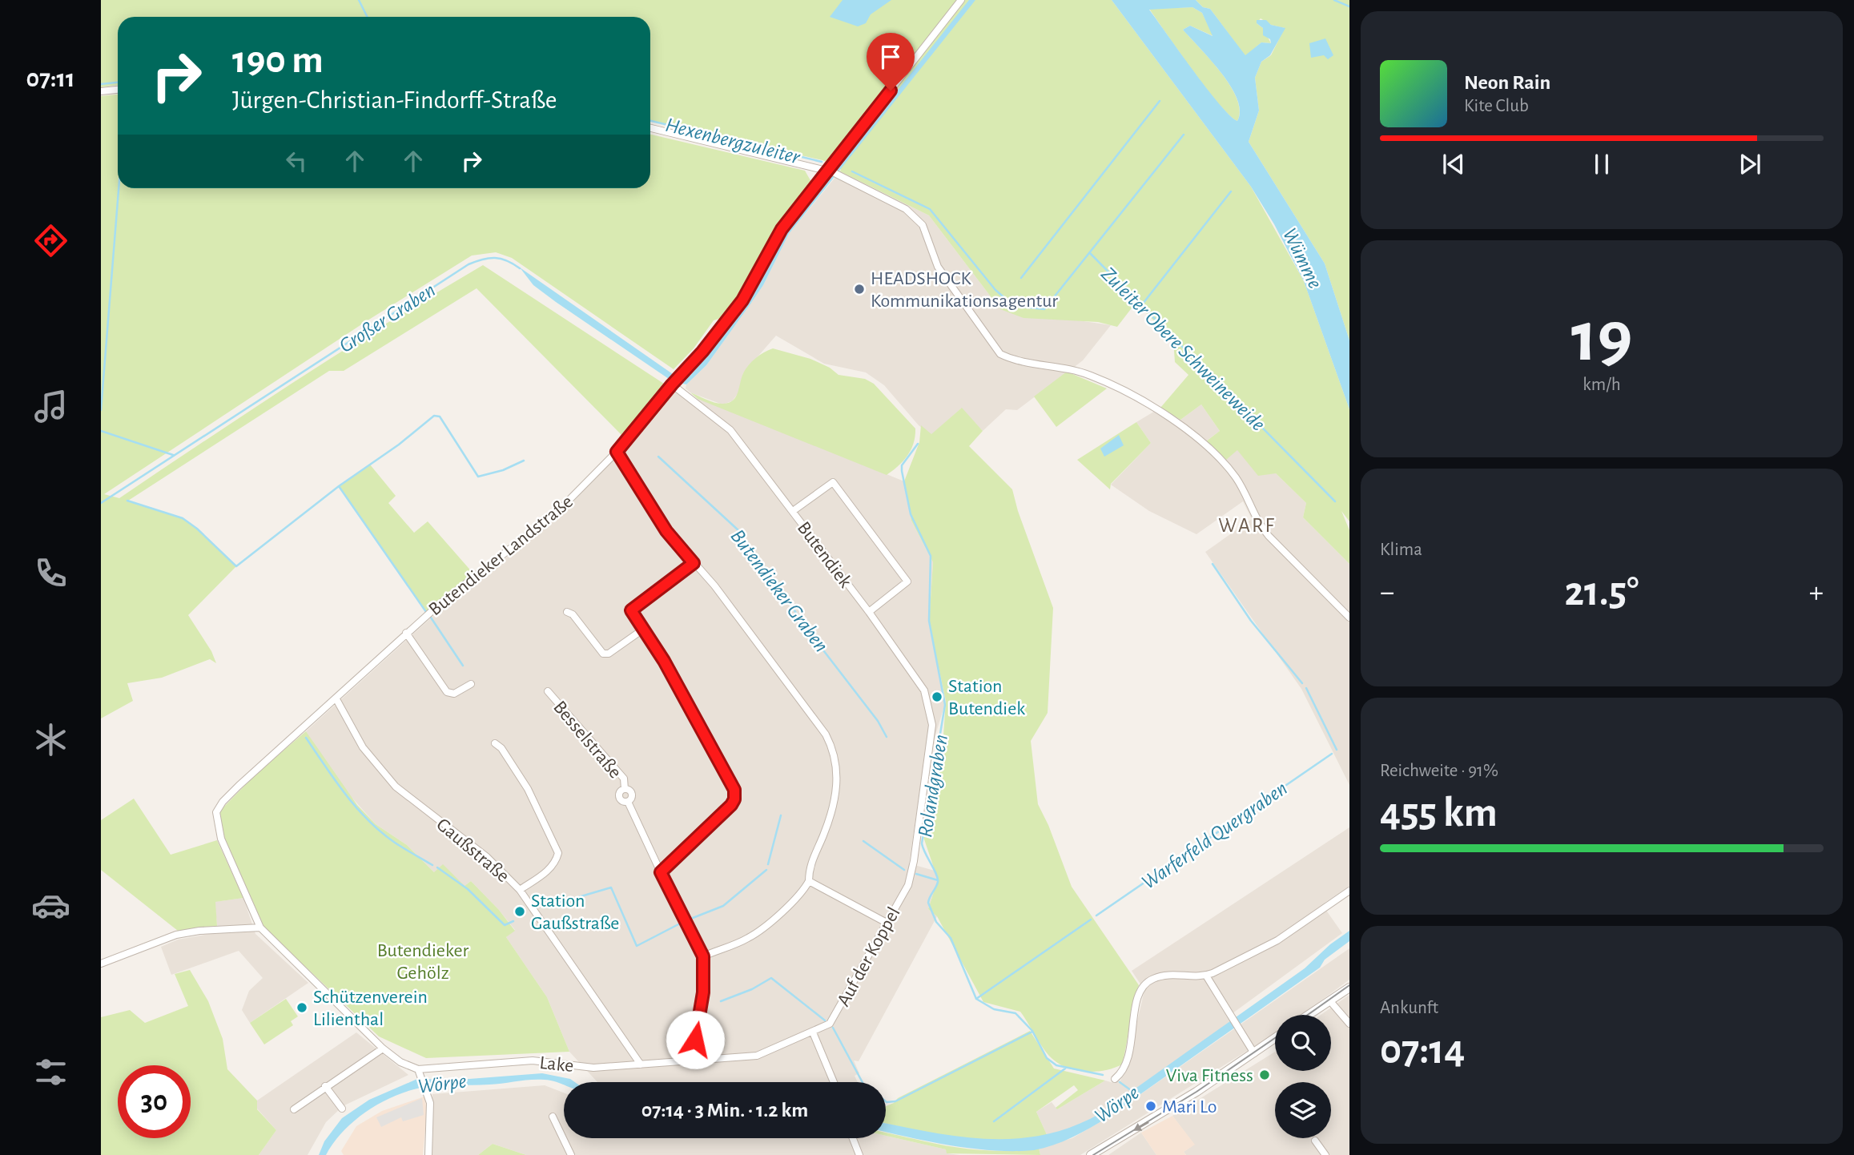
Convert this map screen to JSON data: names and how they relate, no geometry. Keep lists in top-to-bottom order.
{
  "streets": {
    "street": [
      "Butendiek",
      "Butendieker Landstraße",
      "Besselstraße",
      "Gaußstraße",
      "Auf der Koppel",
      "Lake"
    ]
  },
  "crossings": [
    ["Butendiek", "Butendieker Landstraße"],
    ["Butendiek", "Auf der Koppel"],
    ["Butendieker Landstraße", "Gaußstraße"],
    ["Gaußstraße", "Lake"],
    ["Auf der Koppel", "Lake"]
  ],
  "districts": ["WARF"],
  "water": [
    "Hexenbergzuleiter",
    "Wümme",
    "Großer Graben",
    "Zuleiter Obere Schweineweide",
    "Butendieker Graben",
    "Rolandgraben",
    "Warferfeld Quergraben",
    "Wörpe"
  ],
  "parks": ["Butendieker Gehölz"],
  "places": [
    "HEADSHOCK Kommunikationsagentur",
    "Station Butendiek",
    "Station Gaußstraße",
    "Schützenverein Lilienthal",
    "Viva Fitness",
    "Mari Lo"
  ],
  "page": {
    "tabs": "07:11",
    "turn": ["190 m", "Jürgen-Christian-Findorff-Straße"],
    "song": ["Neon Rain", "Kite Club"],
    "tile": [
      ["19", "km/h"],
      "Klima",
      ["Reichweite · 91%", "455 km"],
      ["Ankunft", "07:14"]
    ],
    "heat": ["−", "21.5°", "+"],
    "limit": "30",
    "trip": "07:14 · 3 Min. · 1.2 km"
  }
}
